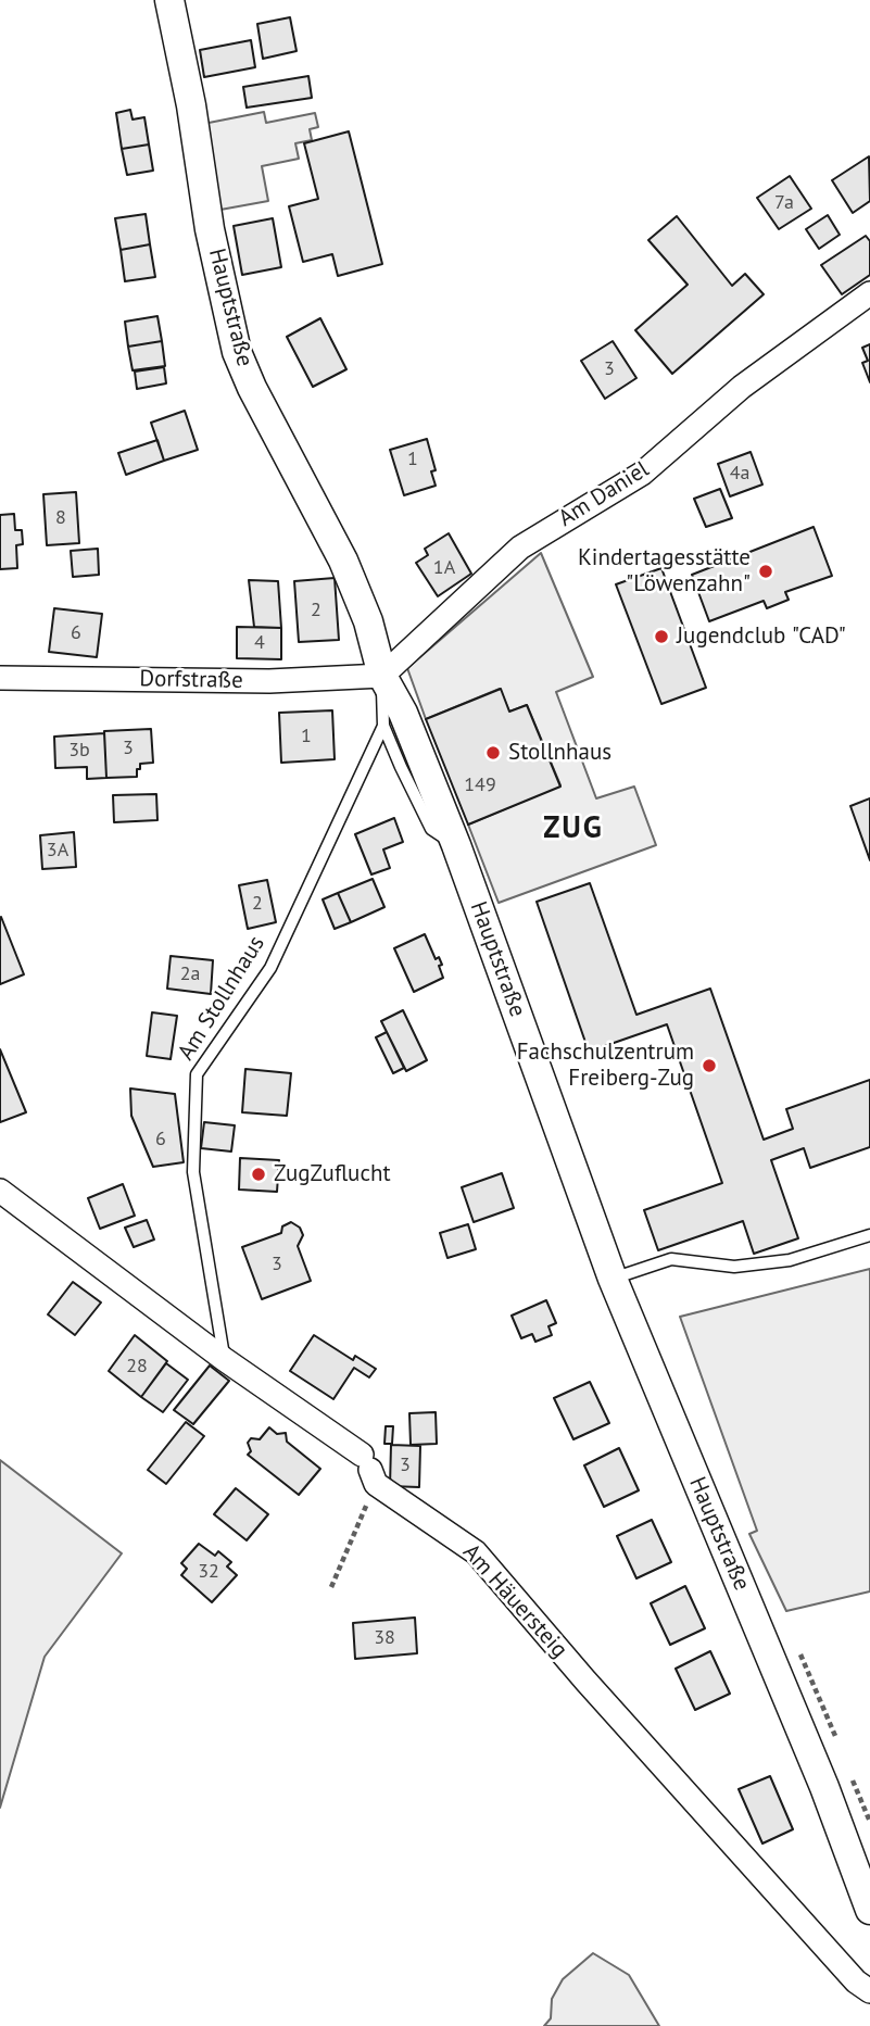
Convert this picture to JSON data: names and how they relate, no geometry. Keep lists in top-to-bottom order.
{
  "streets": {
    "street": [
      "Hauptstraße",
      "Am Daniel",
      "Dorfstraße",
      "Am Häuersteig"
    ],
    "lane": ["Am Stollnhaus"]
  },
  "crossings": [
    ["Hauptstraße", "Am Daniel"],
    ["Hauptstraße", "Dorfstraße"],
    ["Am Daniel", "Dorfstraße"],
    ["Am Stollnhaus", "Am Häuersteig"]
  ],
  "districts": ["ZUG"],
  "places": [
    "Kindertagesstätte \"Löwenzahn\"",
    "Jugendclub \"CAD\"",
    "Stollnhaus",
    "Fachschulzentrum Freiberg-Zug",
    "ZugZuflucht"
  ],
  "house_numbers": [
    "7a",
    "3",
    "1",
    "4a",
    "8",
    "1A",
    "2",
    "6",
    "4",
    "1",
    "3",
    "3b",
    "149",
    "3A",
    "2",
    "2a",
    "6",
    "3",
    "28",
    "3",
    "32",
    "38"
  ]
}
